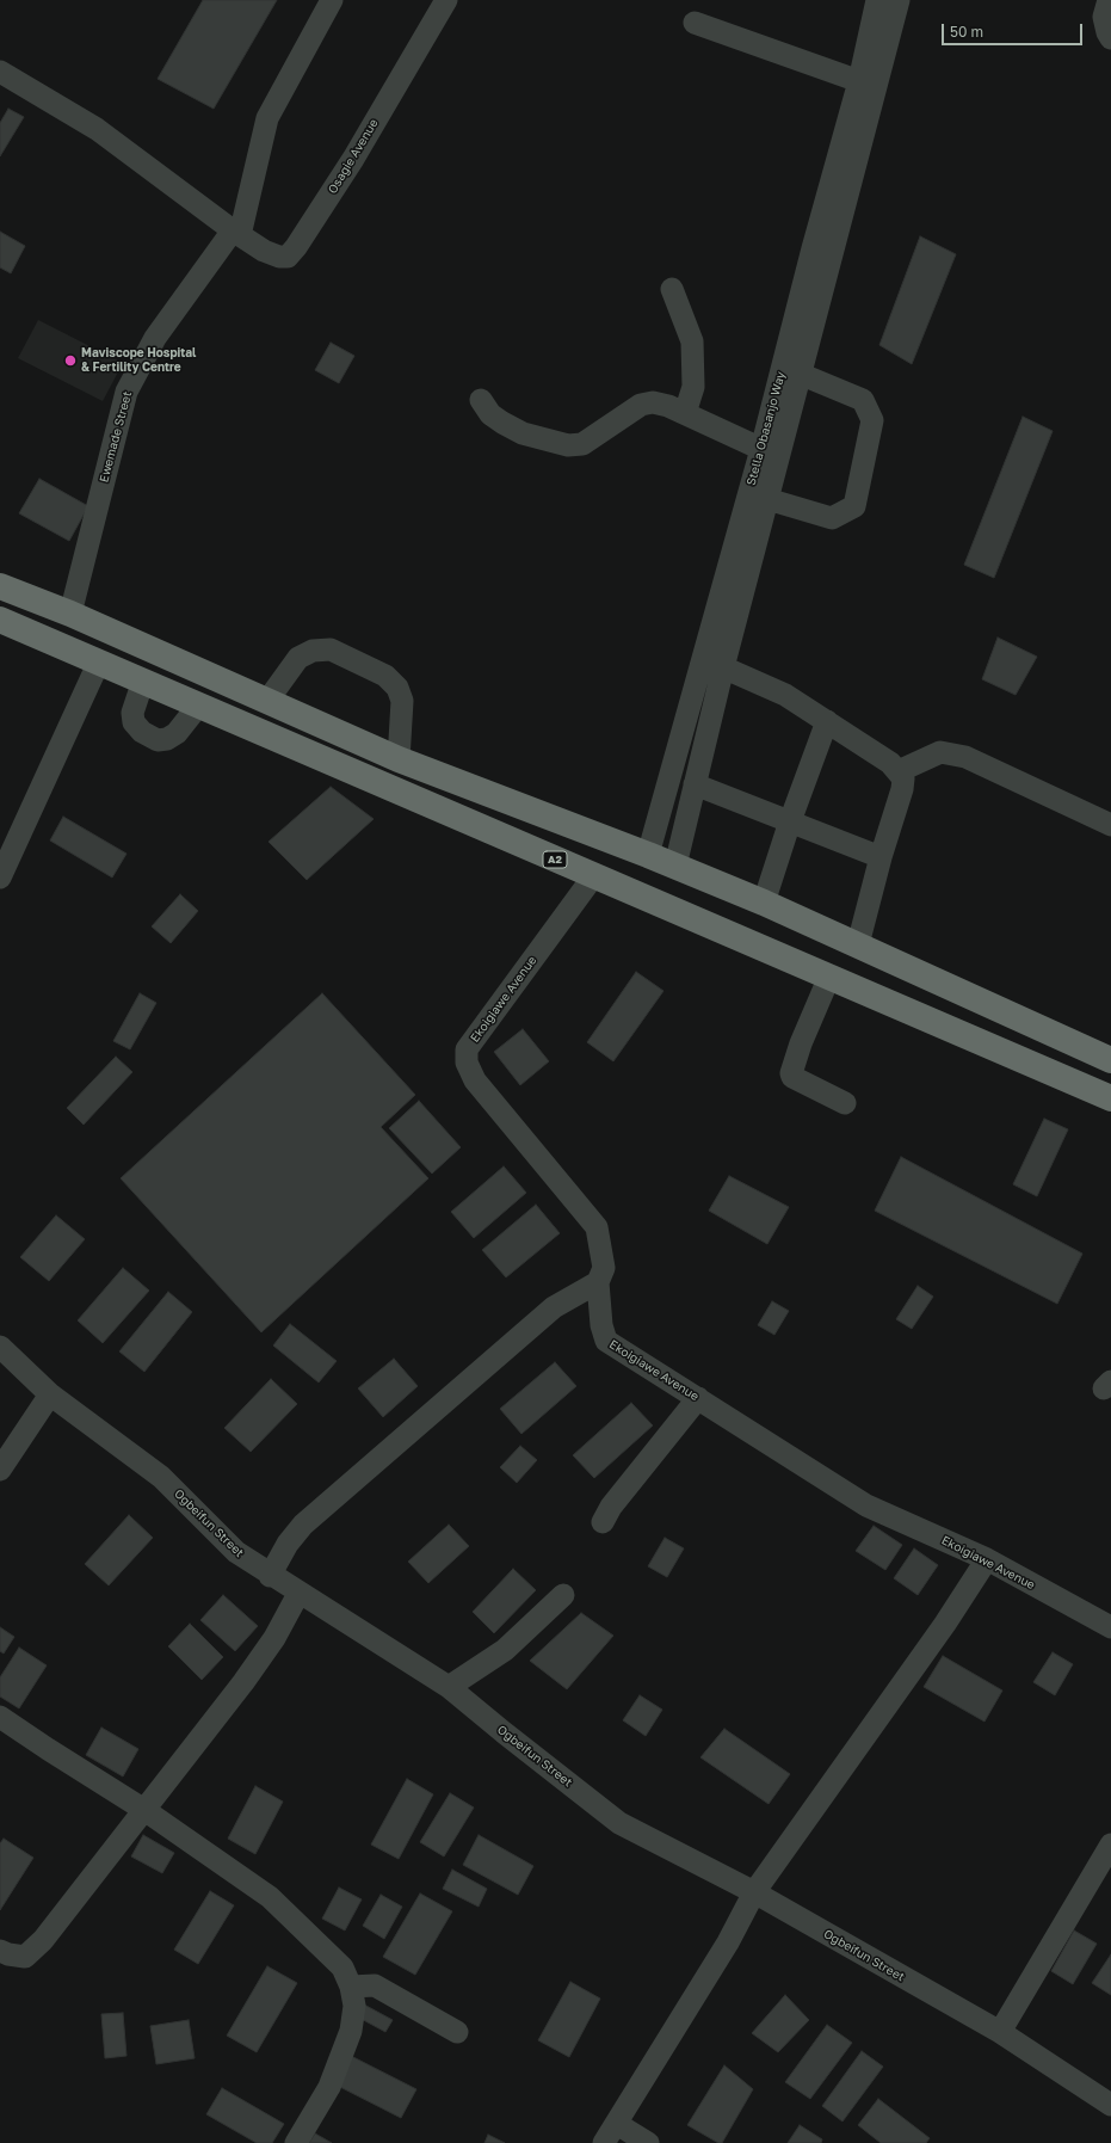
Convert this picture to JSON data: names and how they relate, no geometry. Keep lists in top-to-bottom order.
{
  "streets": {
    "highway": ["A2"],
    "street": [
      "Osagie Avenue",
      "Stella Obasanjo Way",
      "Ewemade Street",
      "Ekoigiawe Avenue",
      "Ogbeifun Street"
    ]
  },
  "crossings": [
    ["Osagie Avenue", "Ewemade Street"],
    ["A2", "Ekoigiawe Avenue"]
  ],
  "places": ["Maviscope Hospital & Fertility Centre"],
  "scale_bar": "50 m"
}
